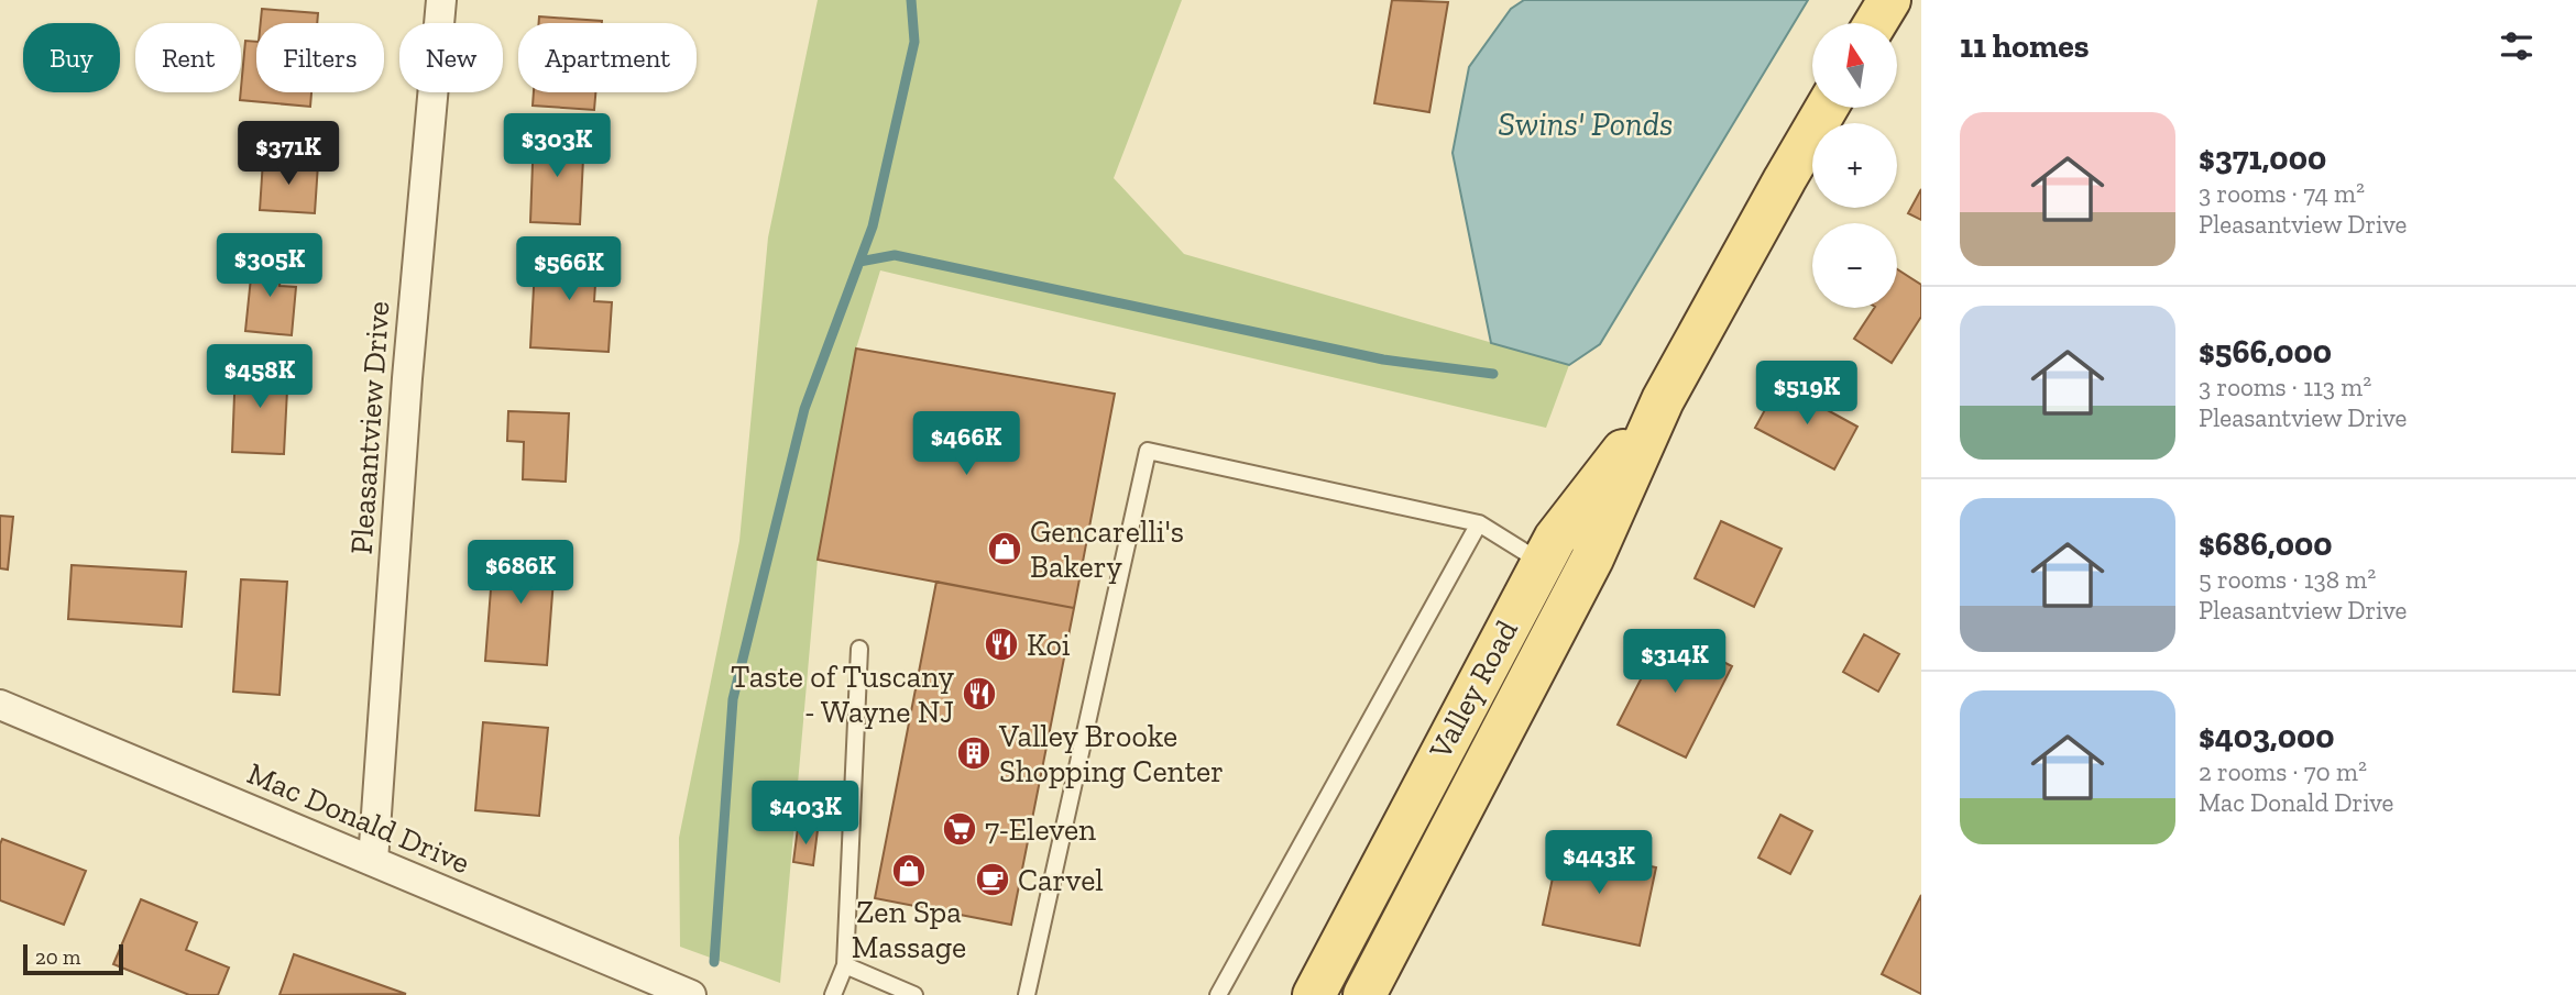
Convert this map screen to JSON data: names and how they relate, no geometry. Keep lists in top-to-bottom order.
{
  "streets": {
    "main road": ["Valley Road"],
    "street": ["Pleasantview Drive", "Mac Donald Drive"]
  },
  "crossings": [
    ["Pleasantview Drive", "Mac Donald Drive"]
  ],
  "water": ["Swins' Ponds"],
  "places": {
    "shop": ["Gencarelli's Bakery", "Zen Spa Massage"],
    "restaurant": ["Koi", "Taste of Tuscany - Wayne NJ"],
    "building": ["Valley Brooke Shopping Center"],
    "supermarket": ["7-Eleven"],
    "cafe": ["Carvel"]
  },
  "scale_bar": "20 m",
  "north": "top",
  "page": {
    "heading": "11 homes",
    "map_buttons": ["+", "−"],
    "chip": [
      "Buy",
      "Rent",
      "Filters",
      "New",
      "Apartment"
    ],
    "list": [
      {
        "name": "$371,000",
        "note": "3 rooms · 74 m² · Pleasantview Drive"
      },
      {
        "name": "$566,000",
        "note": "3 rooms · 113 m² · Pleasantview Drive"
      },
      {
        "name": "$686,000",
        "note": "5 rooms · 138 m² · Pleasantview Drive"
      },
      {
        "name": "$403,000",
        "note": "2 rooms · 70 m² · Mac Donald Drive"
      }
    ],
    "price": [
      "$303K",
      "$371K",
      "$305K",
      "$566K",
      "$458K",
      "$519K",
      "$466K",
      "$686K",
      "$314K",
      "$403K",
      "$443K"
    ],
    "scale": "20 m"
  }
}
